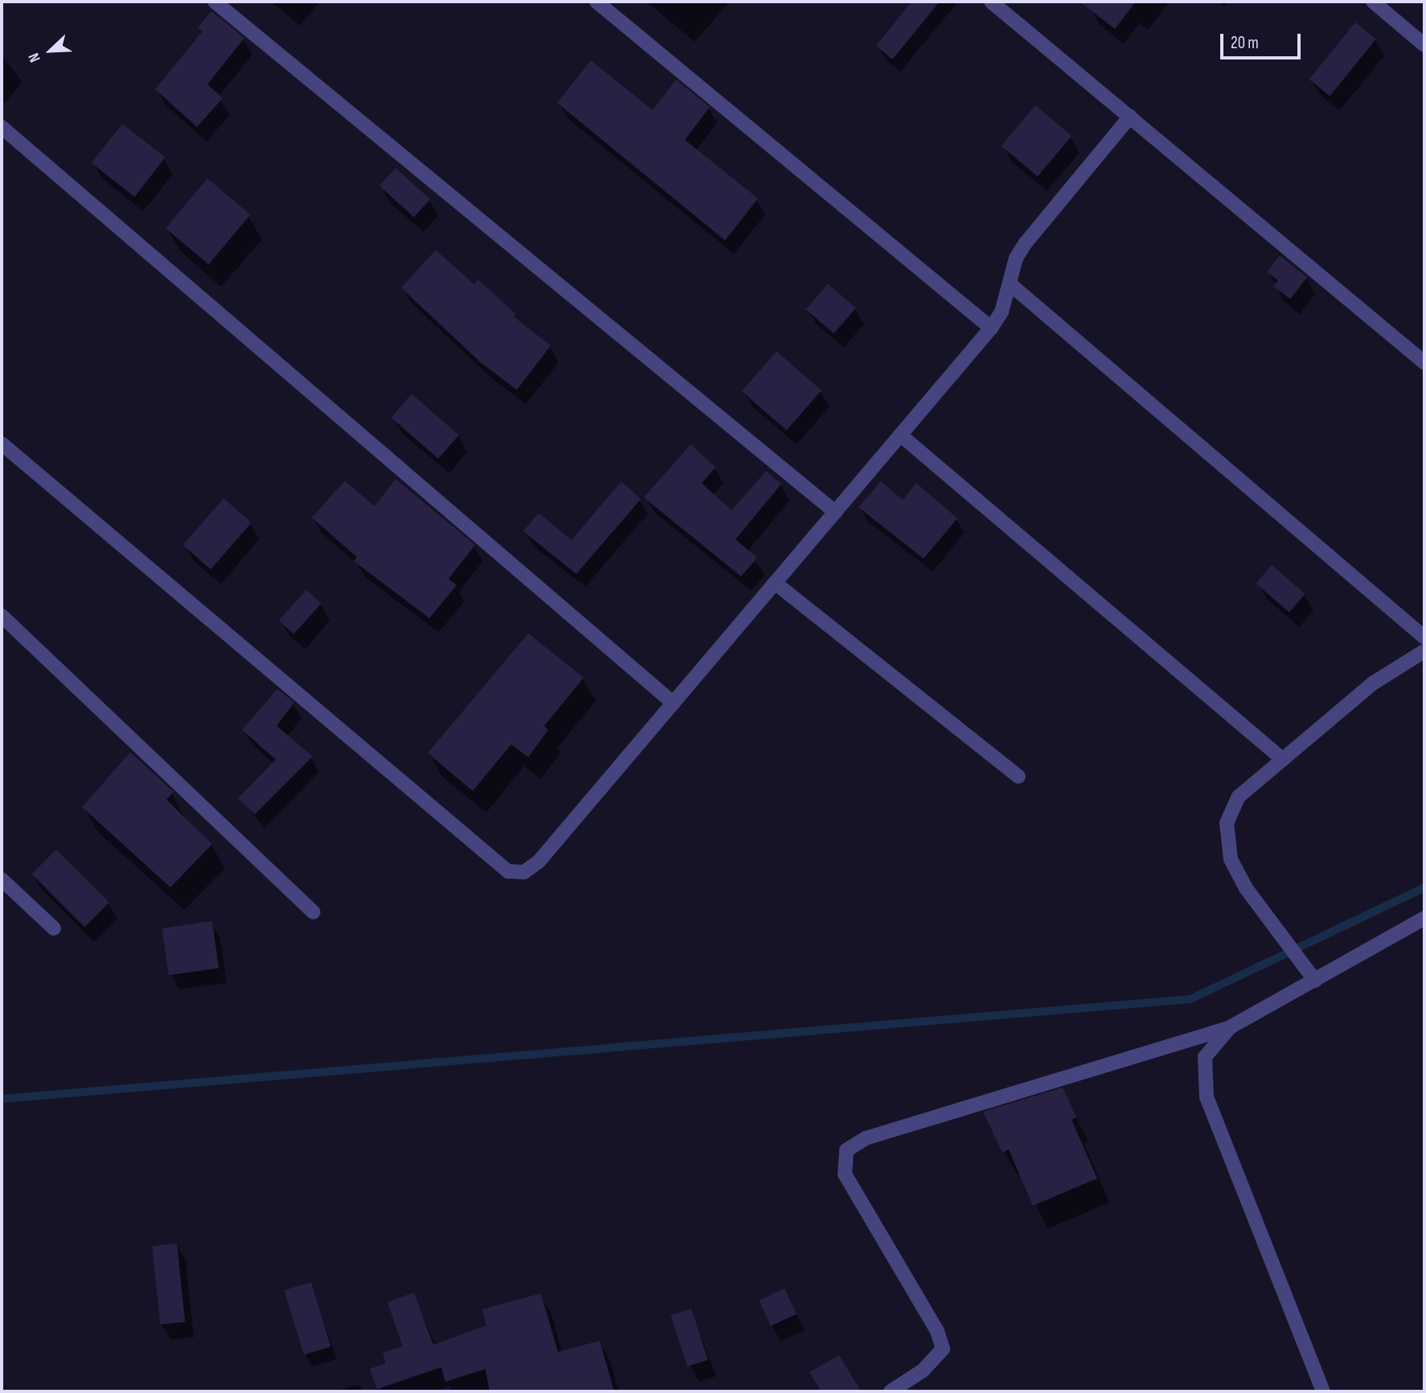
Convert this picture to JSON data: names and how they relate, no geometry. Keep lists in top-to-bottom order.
{
  "scale_bar": "20 m",
  "north": "bottom left"
}
